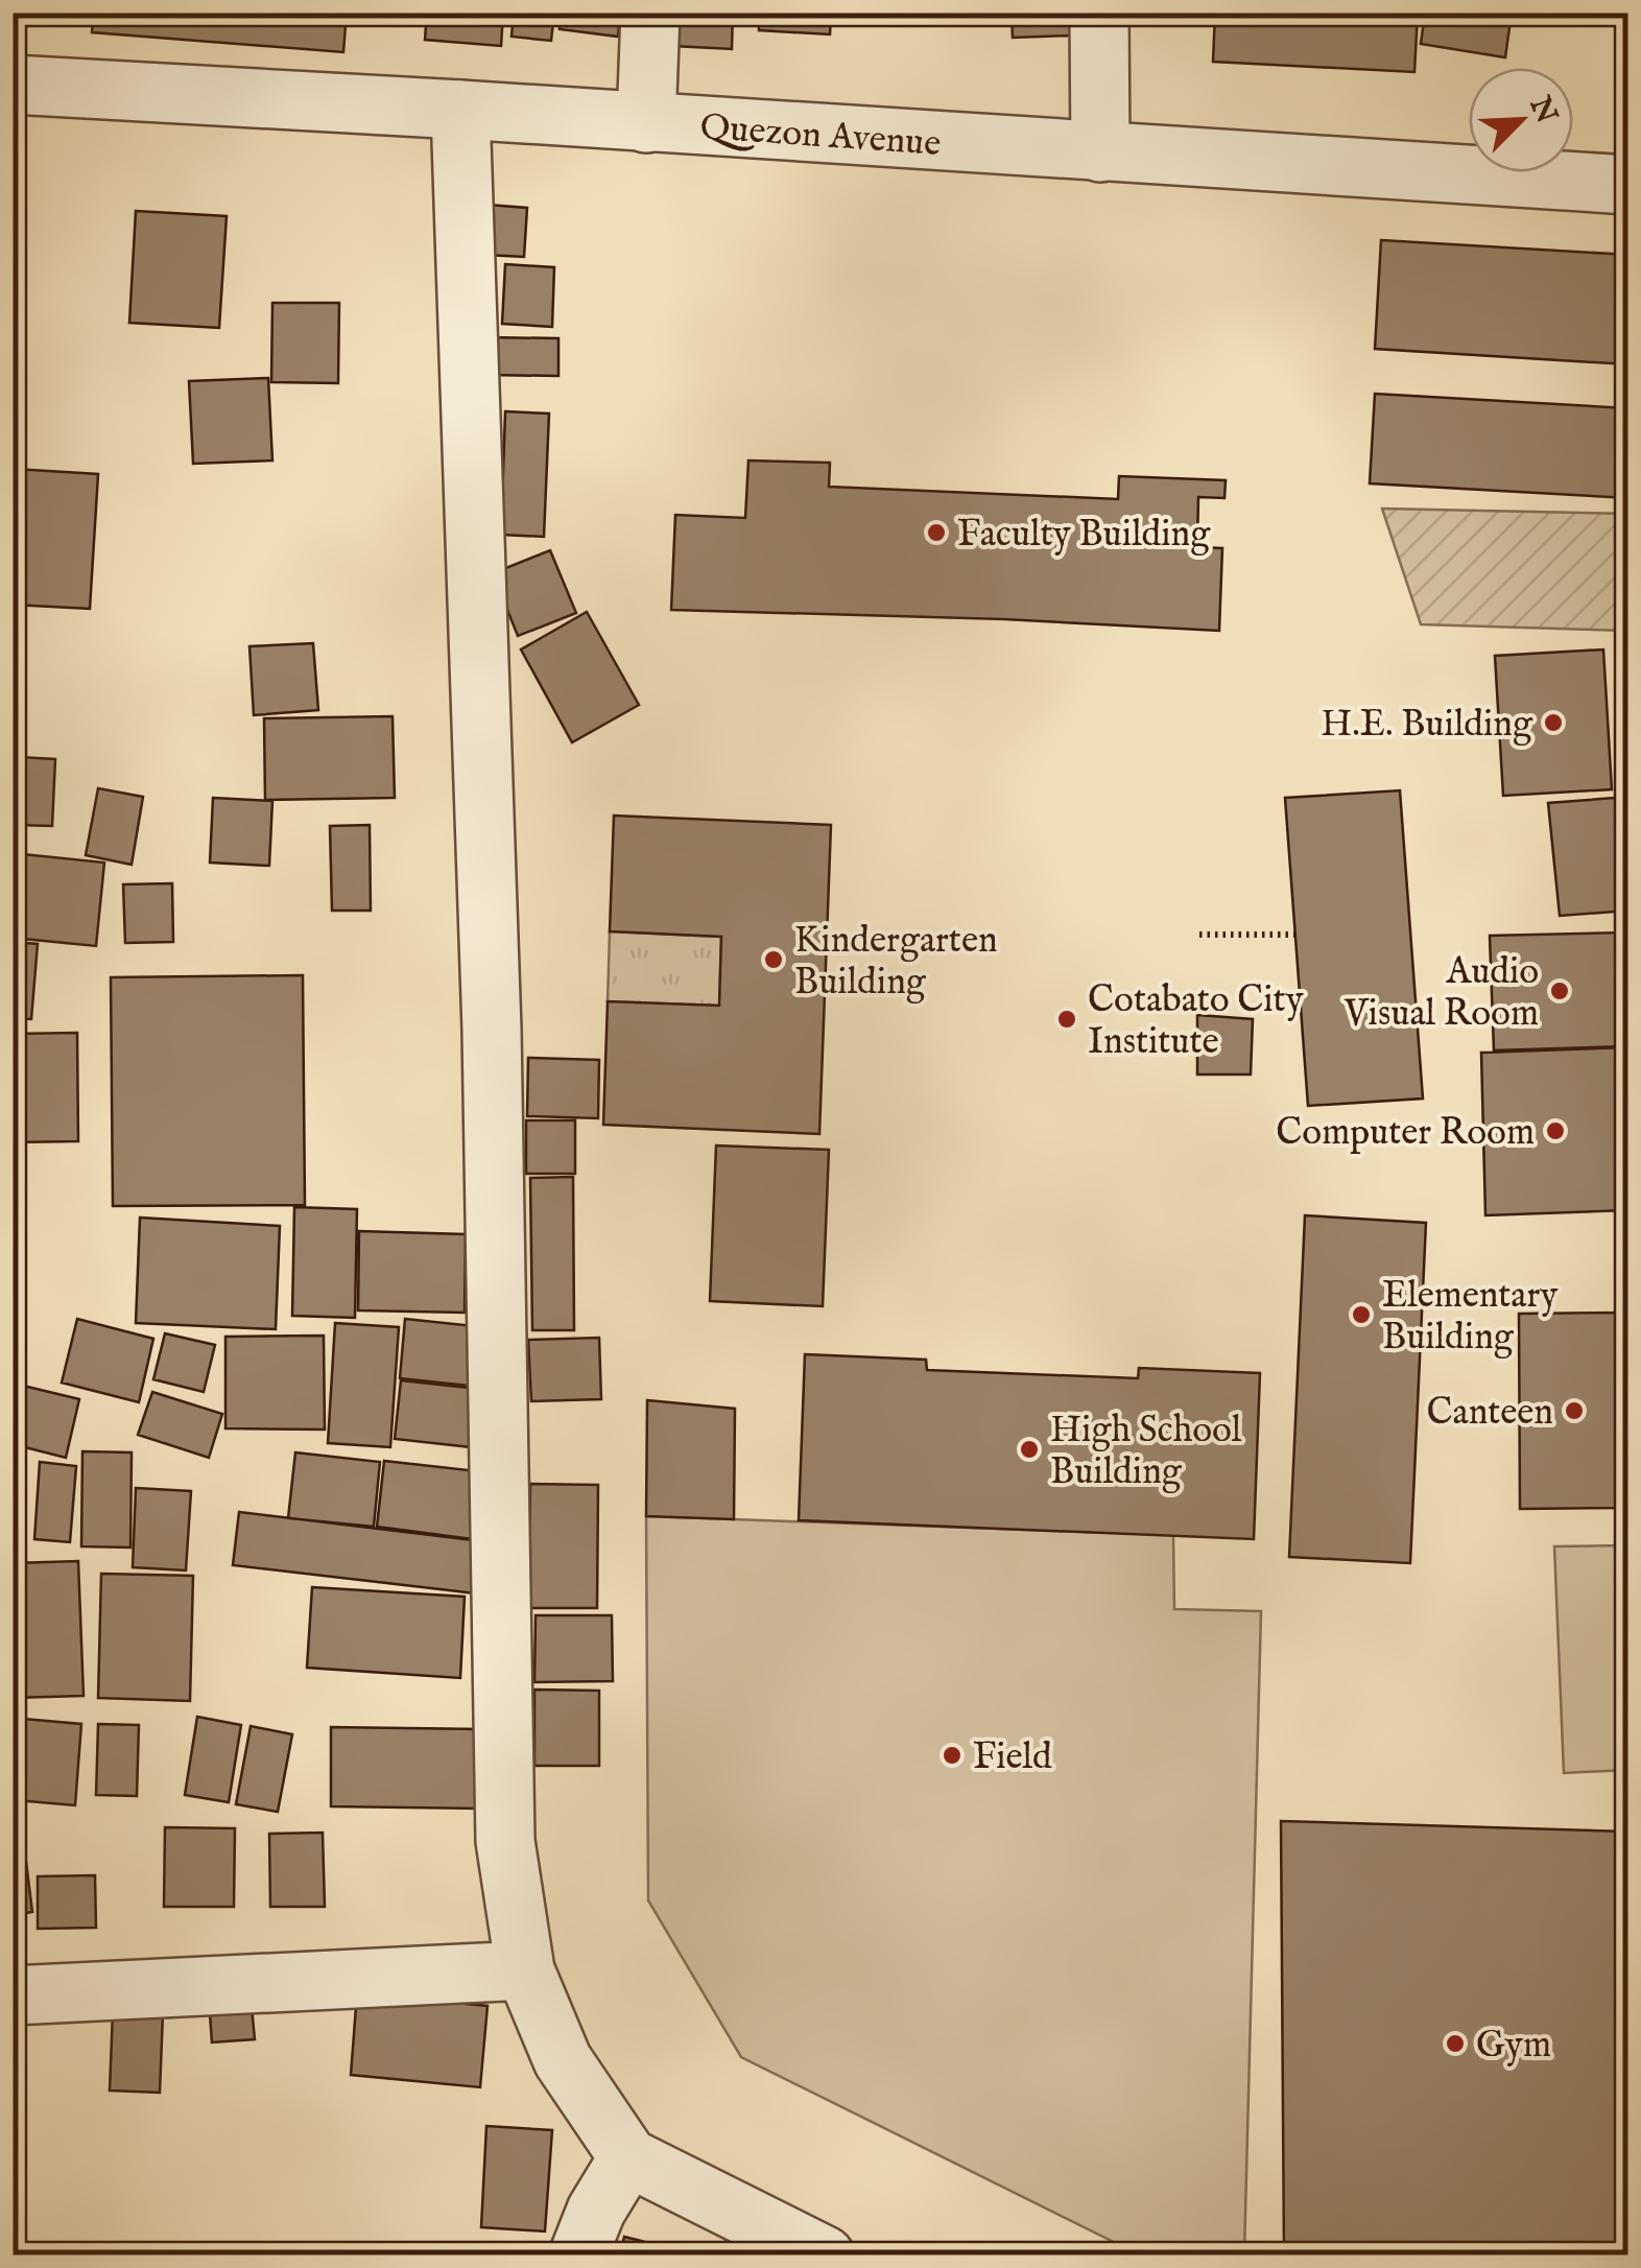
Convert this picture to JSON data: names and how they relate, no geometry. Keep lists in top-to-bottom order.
{
  "streets": {
    "street": ["Quezon Avenue"]
  },
  "places": [
    "Faculty Building",
    "H.E. Building",
    "Kindergarten Building",
    "Audio Visual Room",
    "Cotabato City Institute",
    "Computer Room",
    "Elementary Building",
    "Canteen",
    "High School Building",
    "Field",
    "Gym"
  ],
  "north": "top right"
}
